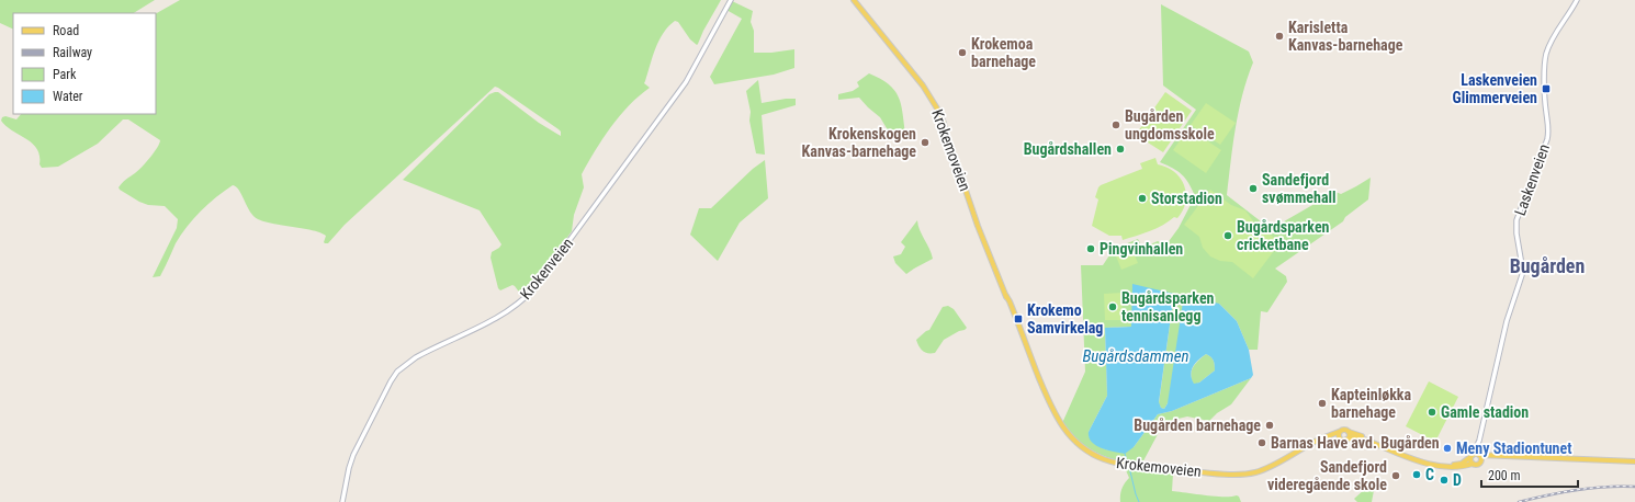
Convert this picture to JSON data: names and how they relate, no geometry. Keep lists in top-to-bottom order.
{
  "streets": {
    "main road": ["Krokemoveien"],
    "street": ["Laskenveien", "Krokenveien"]
  },
  "crossings": [
    ["Krokemoveien", "Laskenveien"]
  ],
  "districts": ["Bugården"],
  "water": ["Bugårdsdammen"],
  "places": {
    "other": [
      "Karisletta Kanvas-barnehage",
      "Krokemoa barnehage",
      "Bugården ungdomsskole",
      "Krokenskogen Kanvas-barnehage",
      "Bugårdshallen",
      "Sandefjord svømmehall",
      "Storstadion",
      "Bugårdsparken cricketbane",
      "Pingvinhallen",
      "Bugårdsparken tennisanlegg",
      "Kapteinløkka barnehage",
      "Gamle stadion",
      "Bugården barnehage",
      "Barnas Have avd. Bugården",
      "Meny Stadiontunet",
      "C",
      "Sandefjord videregående skole",
      "D"
    ],
    "transit": ["Laskenveien Glimmerveien", "Krokemo Samvirkelag"]
  },
  "legend": [
    "Road",
    "Railway",
    "Park",
    "Water"
  ],
  "scale_bar": "200 m"
}
